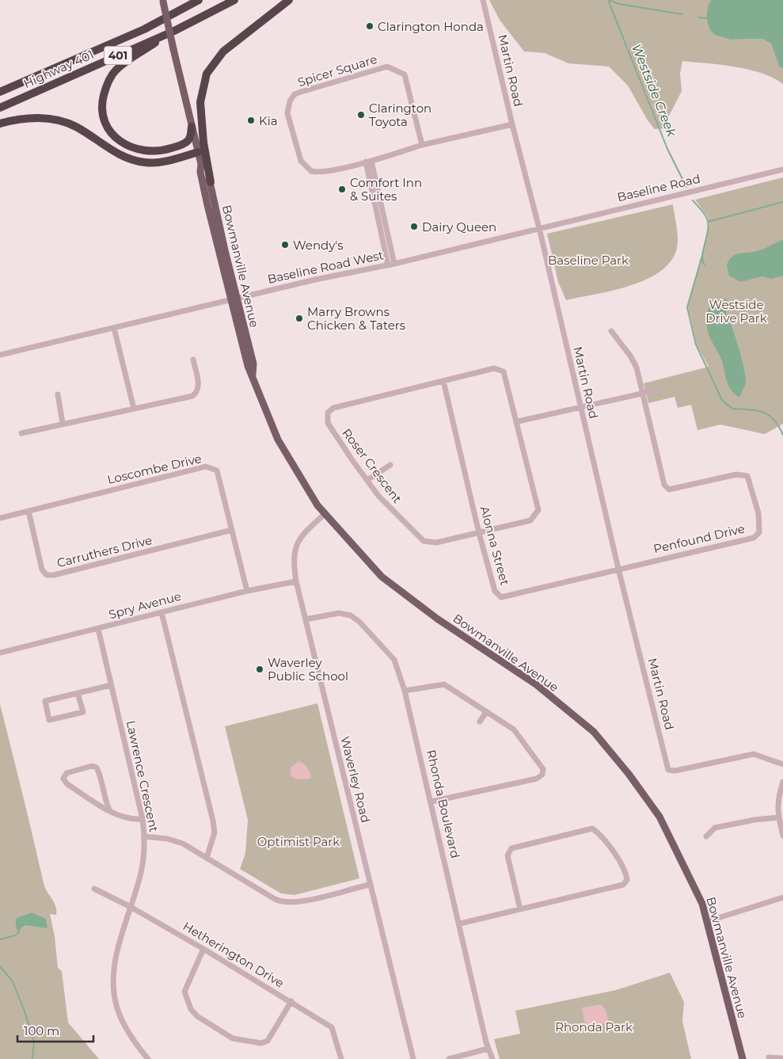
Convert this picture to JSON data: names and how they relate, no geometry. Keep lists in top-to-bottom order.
{
  "streets": {
    "highway": ["401", "Highway 401"],
    "main road": ["Bowmanville Avenue"],
    "street": [
      "Spicer Square",
      "Martin Road",
      "Baseline Road",
      "Baseline Road West",
      "Roser Crescent",
      "Loscombe Drive",
      "Penfound Drive",
      "Alonna Street",
      "Carruthers Drive",
      "Spry Avenue",
      "Lawrence Crescent",
      "Waverley Road",
      "Rhonda Boulevard",
      "Hetherington Drive"
    ]
  },
  "crossings": [
    ["Spicer Square", "Martin Road"],
    ["Martin Road", "Baseline Road"],
    ["Martin Road", "Baseline Road West"],
    ["Martin Road", "Penfound Drive"],
    ["Martin Road", "Alonna Street"],
    ["Baseline Road", "Baseline Road West"],
    ["Bowmanville Avenue", "Baseline Road West"],
    ["Bowmanville Avenue", "Waverley Road"],
    ["Roser Crescent", "Alonna Street"],
    ["Loscombe Drive", "Carruthers Drive"],
    ["Loscombe Drive", "Spry Avenue"],
    ["Penfound Drive", "Alonna Street"],
    ["Spry Avenue", "Lawrence Crescent"],
    ["Spry Avenue", "Waverley Road"],
    ["Lawrence Crescent", "Hetherington Drive"],
    ["Waverley Road", "Rhonda Boulevard"]
  ],
  "water": ["Westside Creek"],
  "parks": [
    "Baseline Park",
    "Westside Drive Park",
    "Optimist Park",
    "Rhonda Park"
  ],
  "places": [
    "Clarington Honda",
    "Clarington Toyota",
    "Kia",
    "Comfort Inn & Suites",
    "Dairy Queen",
    "Wendy's",
    "Marry Browns Chicken & Taters",
    "Waverley Public School"
  ],
  "scale_bar": "100 m"
}
